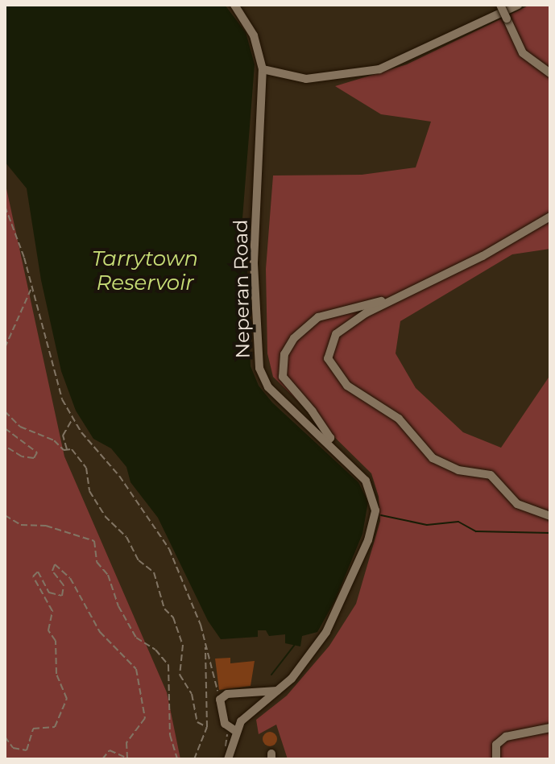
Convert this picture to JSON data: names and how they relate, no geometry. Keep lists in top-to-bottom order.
{
  "streets": {
    "street": ["Neperan Road"]
  },
  "water": ["Tarrytown Reservoir"]
}
